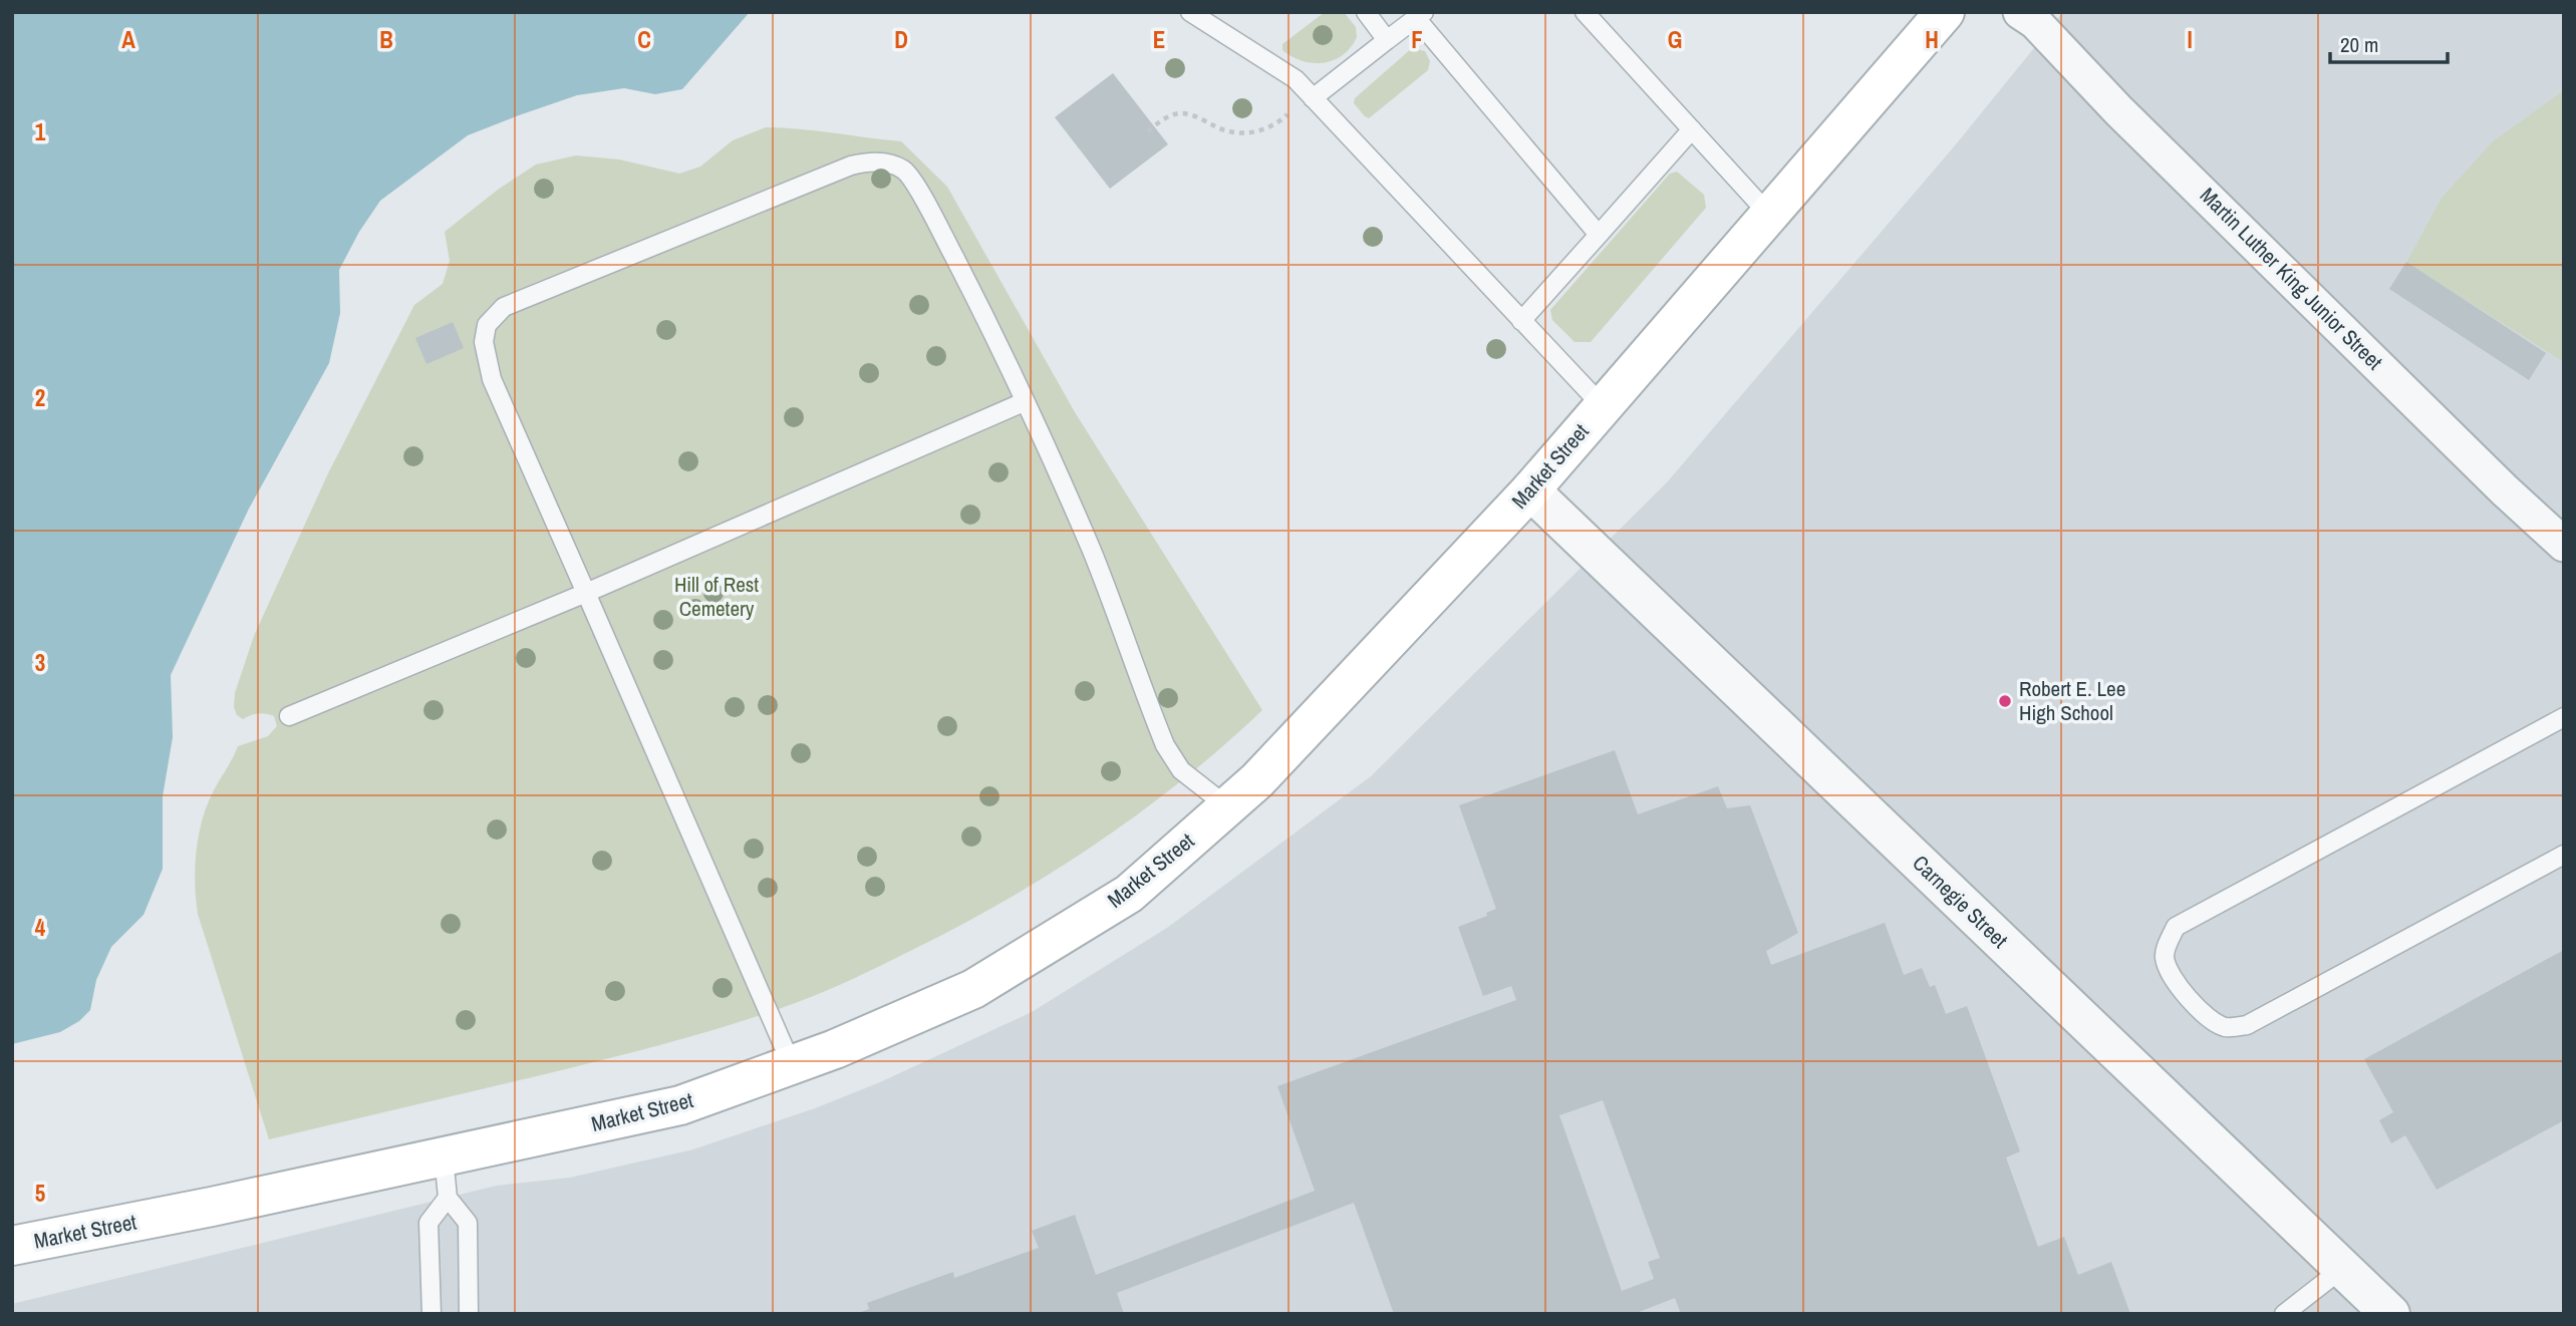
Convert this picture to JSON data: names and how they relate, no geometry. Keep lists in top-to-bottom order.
{
  "streets": {
    "main road": ["Market Street"],
    "street": ["Martin Luther King Junior Street", "Carnegie Street"]
  },
  "crossings": [
    ["Market Street", "Carnegie Street"]
  ],
  "parks": ["Hill of Rest Cemetery"],
  "places": ["Robert E. Lee High School"],
  "scale_bar": "20 m",
  "grid": {
    "columns": [
      "A",
      "B",
      "C",
      "D",
      "E",
      "F",
      "G",
      "H",
      "I"
    ],
    "rows": [
      "1",
      "2",
      "3",
      "4",
      "5"
    ]
  }
}
